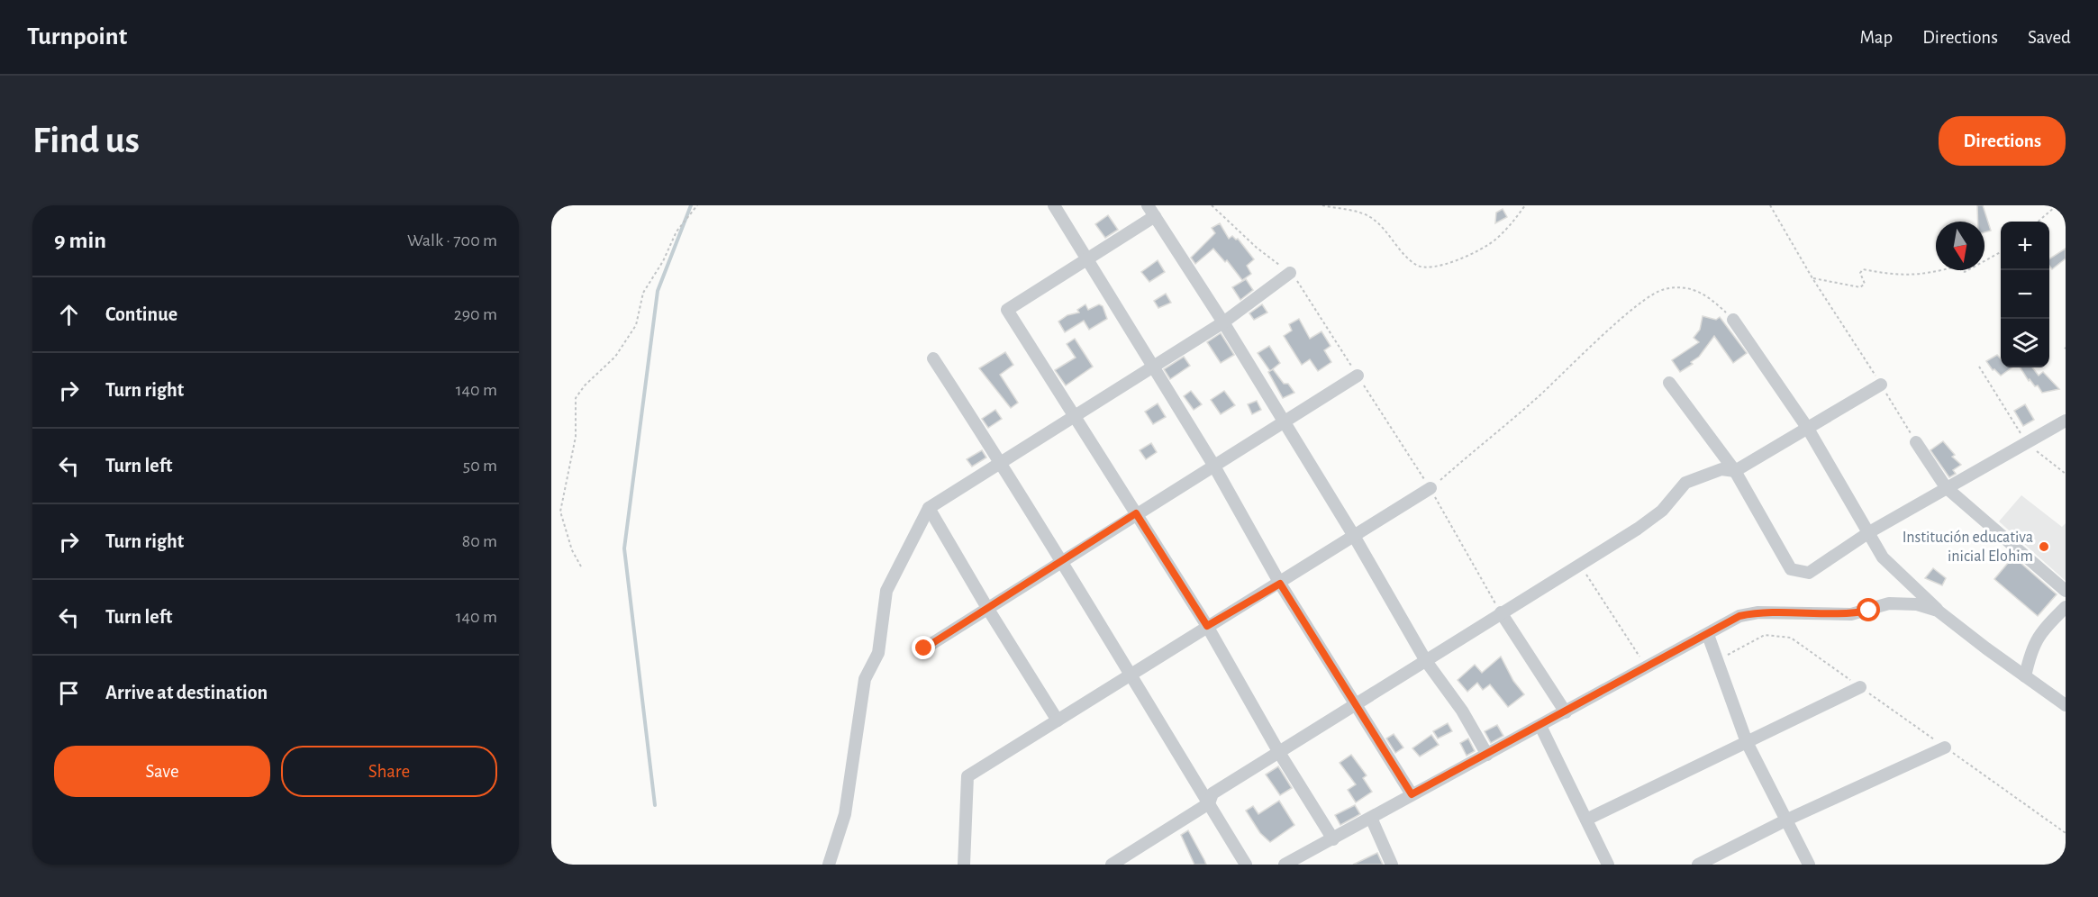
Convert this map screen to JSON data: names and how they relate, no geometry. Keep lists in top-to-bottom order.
{
  "places": ["Institución educativa inicial Elohim"],
  "north": "bottom",
  "page": {
    "header": "Turnpoint",
    "nav": ["Map", "Directions", "Saved"],
    "buttons": [
      "Directions",
      ["Save", "Share"]
    ],
    "title": "Find us",
    "heading": ["9 min", "Walk · 700 m"],
    "map_buttons": ["+", "−"],
    "list": [
      ["Continue", "290 m"],
      ["Turn right", "140 m"],
      ["Turn left", "50 m"],
      ["Turn right", "80 m"],
      ["Turn left", "140 m"],
      "Arrive at destination"
    ]
  }
}
